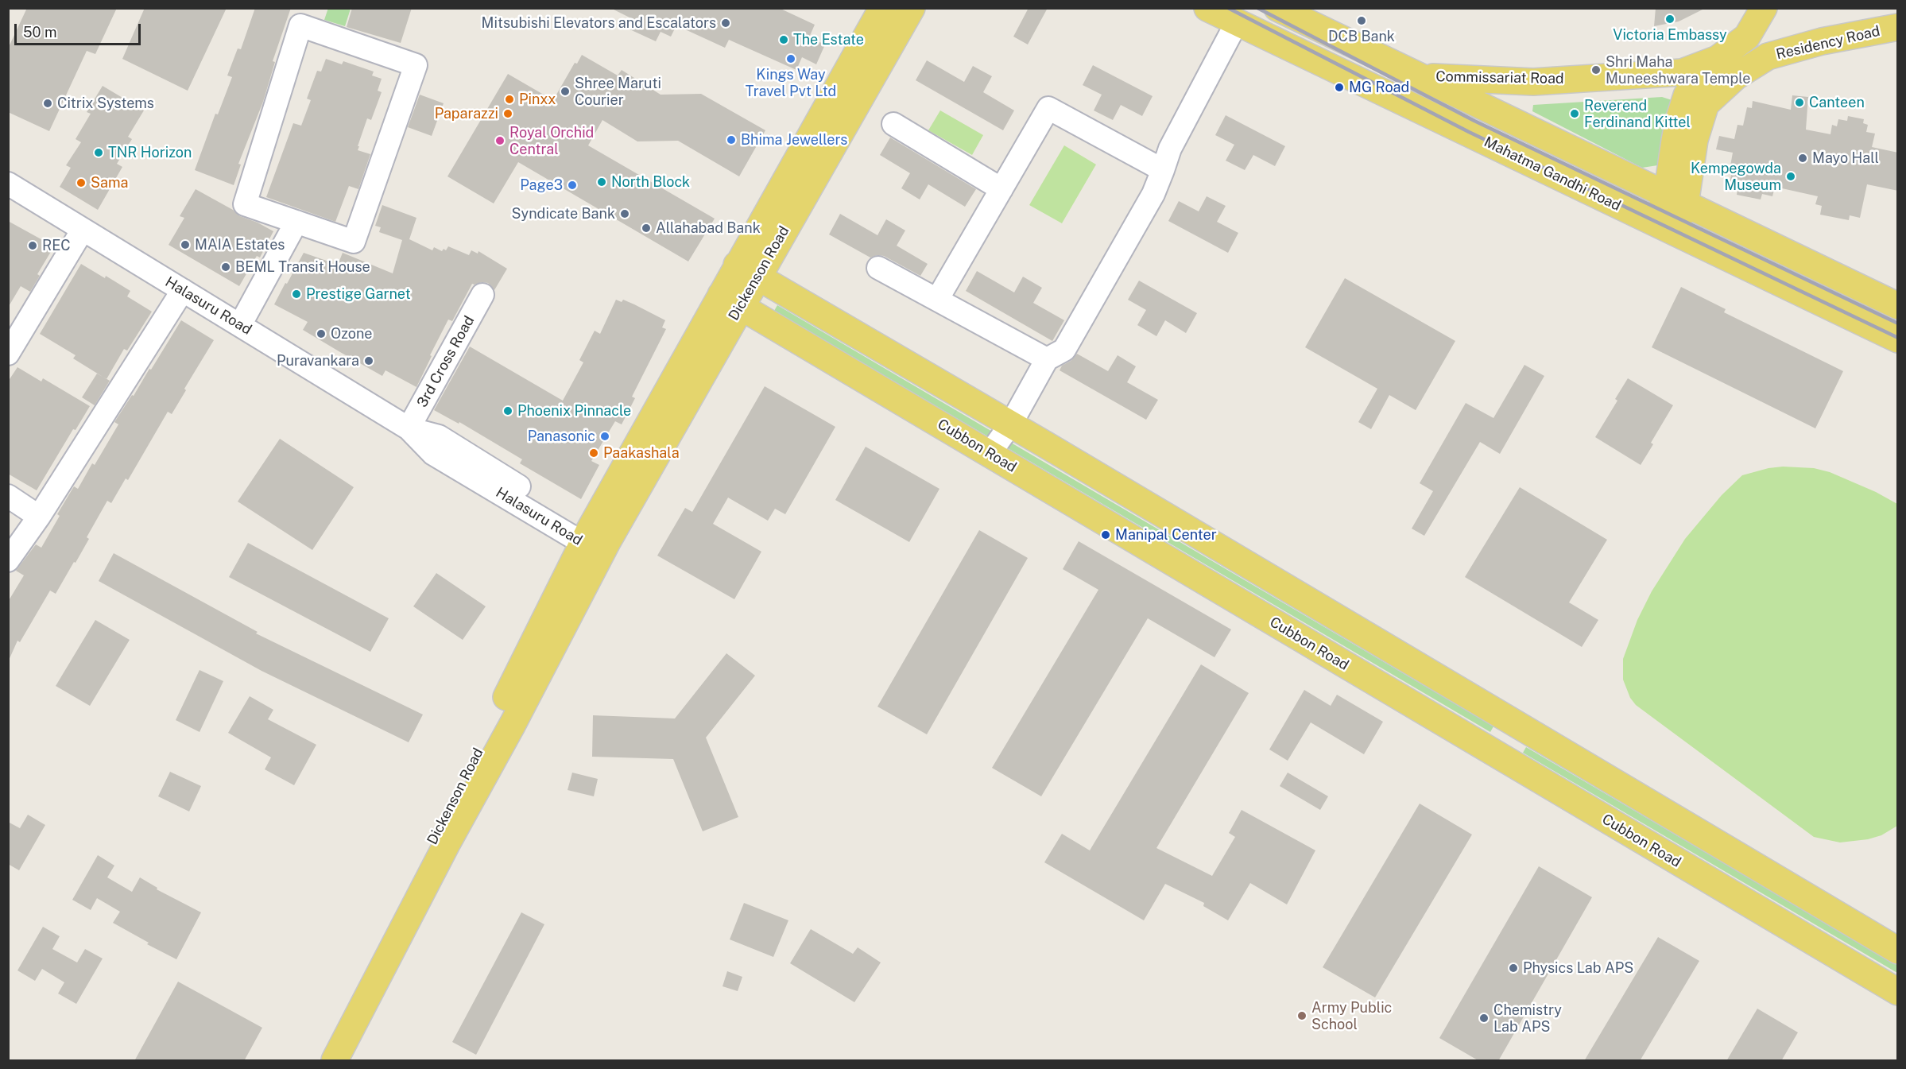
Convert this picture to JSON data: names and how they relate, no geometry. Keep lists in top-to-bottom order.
{
  "streets": {
    "main road": [
      "Residency Road",
      "Commissariat Road",
      "Mahatma Gandhi Road",
      "Dickenson Road",
      "Cubbon Road"
    ],
    "street": ["Halasuru Road", "3rd Cross Road"]
  },
  "crossings": [
    ["Residency Road", "Commissariat Road"],
    ["Commissariat Road", "Mahatma Gandhi Road"],
    ["Dickenson Road", "Halasuru Road"],
    ["Dickenson Road", "Cubbon Road"],
    ["Halasuru Road", "3rd Cross Road"]
  ],
  "places": [
    "Victoria Embassy",
    "DCB Bank",
    "Mitsubishi Elevators and Escalators",
    "The Estate",
    "Kings Way Travel Pvt Ltd",
    "Shri Maha Muneeshwara Temple",
    "MG Road",
    "Shree Maruti Courier",
    "Pinxx",
    "Canteen",
    "Citrix Systems",
    "Paparazzi",
    "Reverend Ferdinand Kittel",
    "Bhima Jewellers",
    "Royal Orchid Central",
    "TNR Horizon",
    "Mayo Hall",
    "Kempegowda Museum",
    "North Block",
    "Sama",
    "Page3",
    "Syndicate Bank",
    "Allahabad Bank",
    "MAIA Estates",
    "REC",
    "BEML Transit House",
    "Prestige Garnet",
    "Ozone",
    "Puravankara",
    "Phoenix Pinnacle",
    "Panasonic",
    "Paakashala",
    "Manipal Center",
    "Physics Lab APS",
    "Army Public School",
    "Chemistry Lab APS"
  ],
  "scale_bar": "50 m"
}
